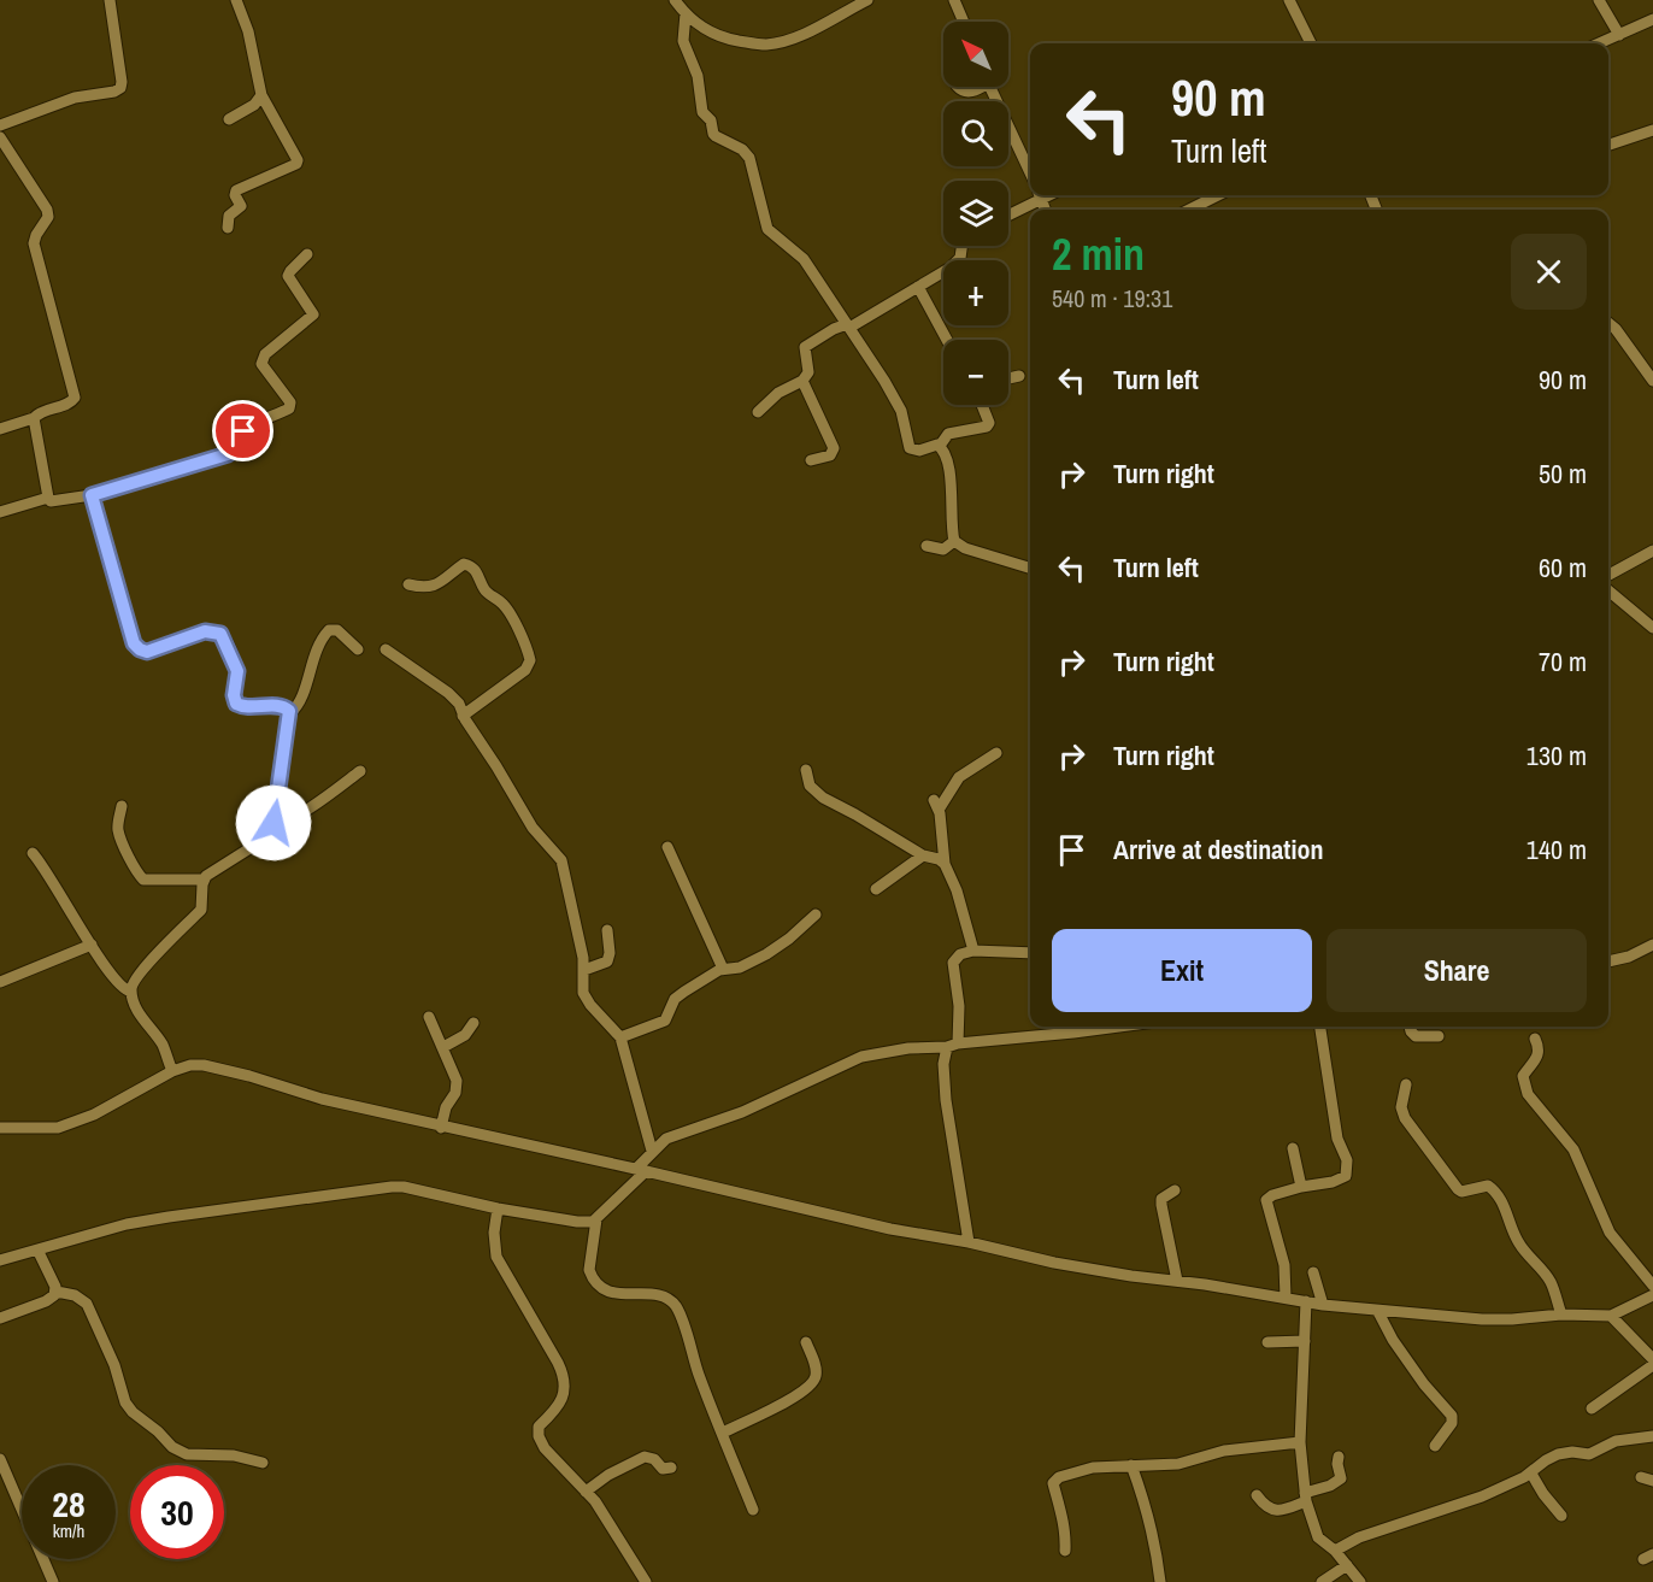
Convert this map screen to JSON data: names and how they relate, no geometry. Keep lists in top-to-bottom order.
{
  "north": "top left",
  "page": {
    "map_buttons": ["+", "−"],
    "turn": ["90 m", "Turn left"],
    "heading": ["2 min", "540 m · 19:31"],
    "list": [
      {
        "name": "Turn left",
        "value": "90 m"
      },
      {
        "name": "Turn right",
        "value": "50 m"
      },
      {
        "name": "Turn left",
        "value": "60 m"
      },
      {
        "name": "Turn right",
        "value": "70 m"
      },
      {
        "name": "Turn right",
        "value": "130 m"
      },
      {
        "name": "Arrive at destination",
        "value": "140 m"
      }
    ],
    "buttons": ["Exit", "Share"],
    "speed": "28 km/h",
    "limit": "30"
  }
}
